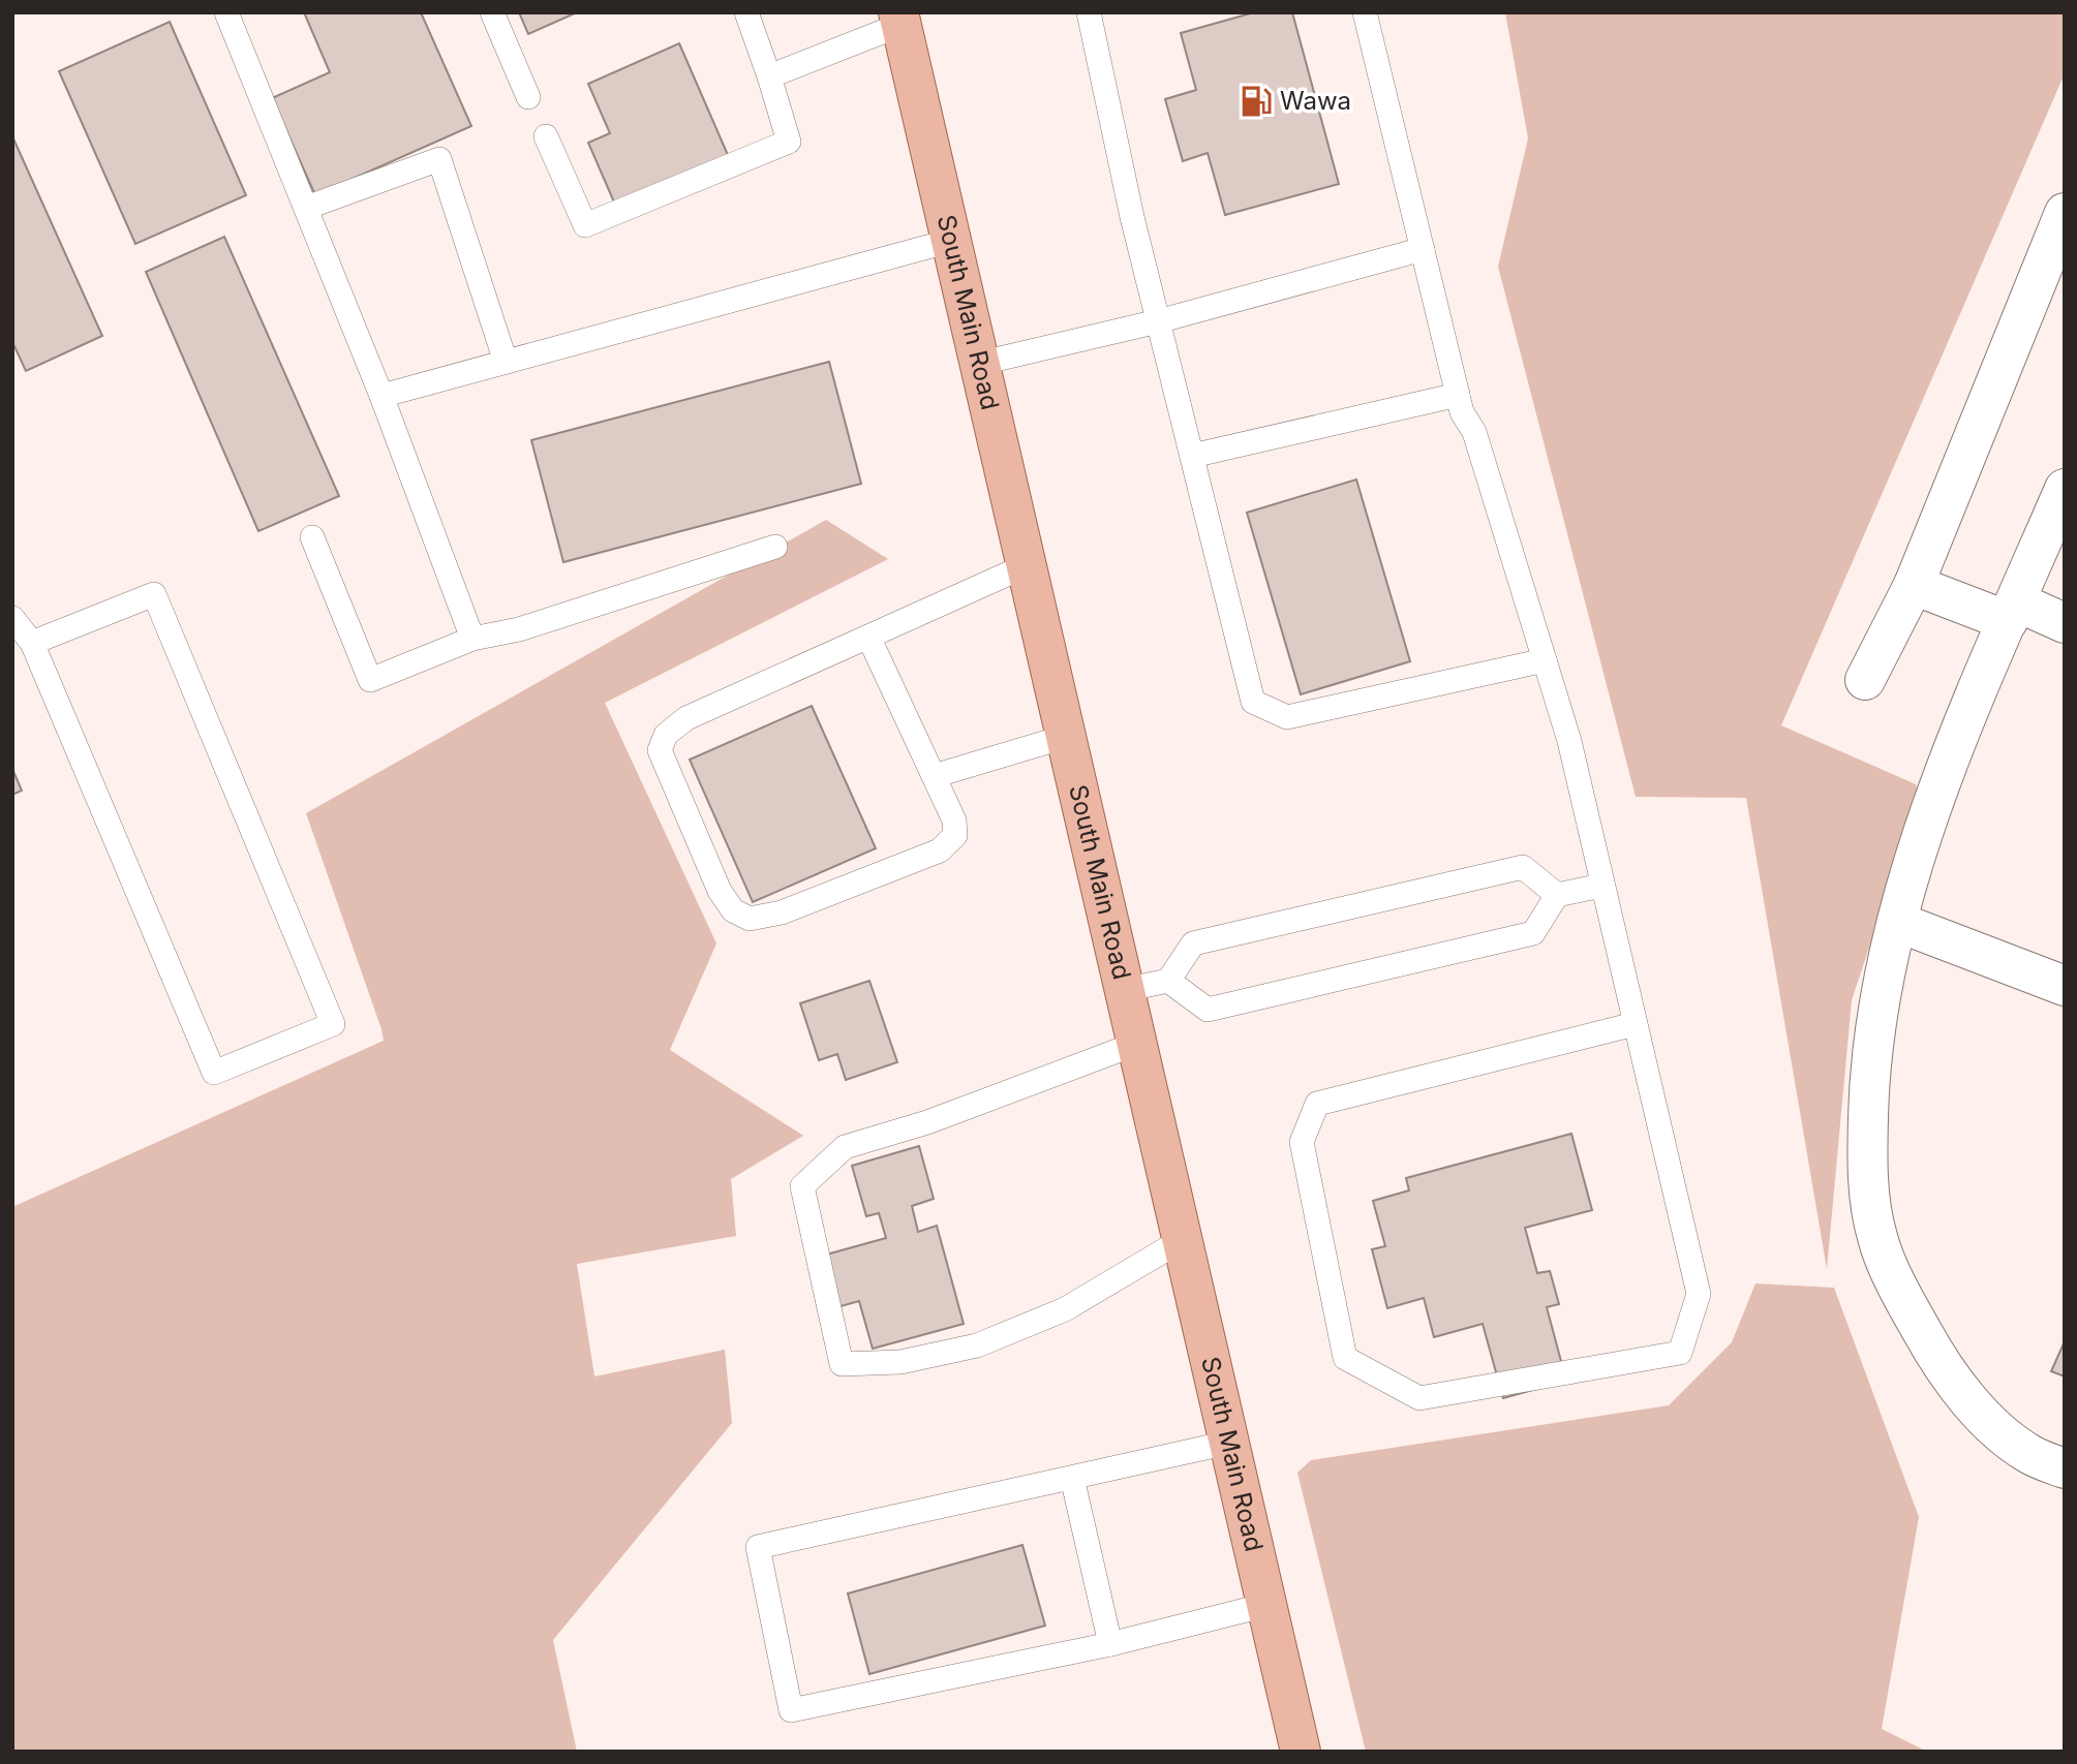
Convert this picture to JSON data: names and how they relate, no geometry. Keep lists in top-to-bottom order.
{
  "streets": {
    "main road": ["South Main Road"]
  },
  "places": {
    "fuel station": ["Wawa"]
  }
}
